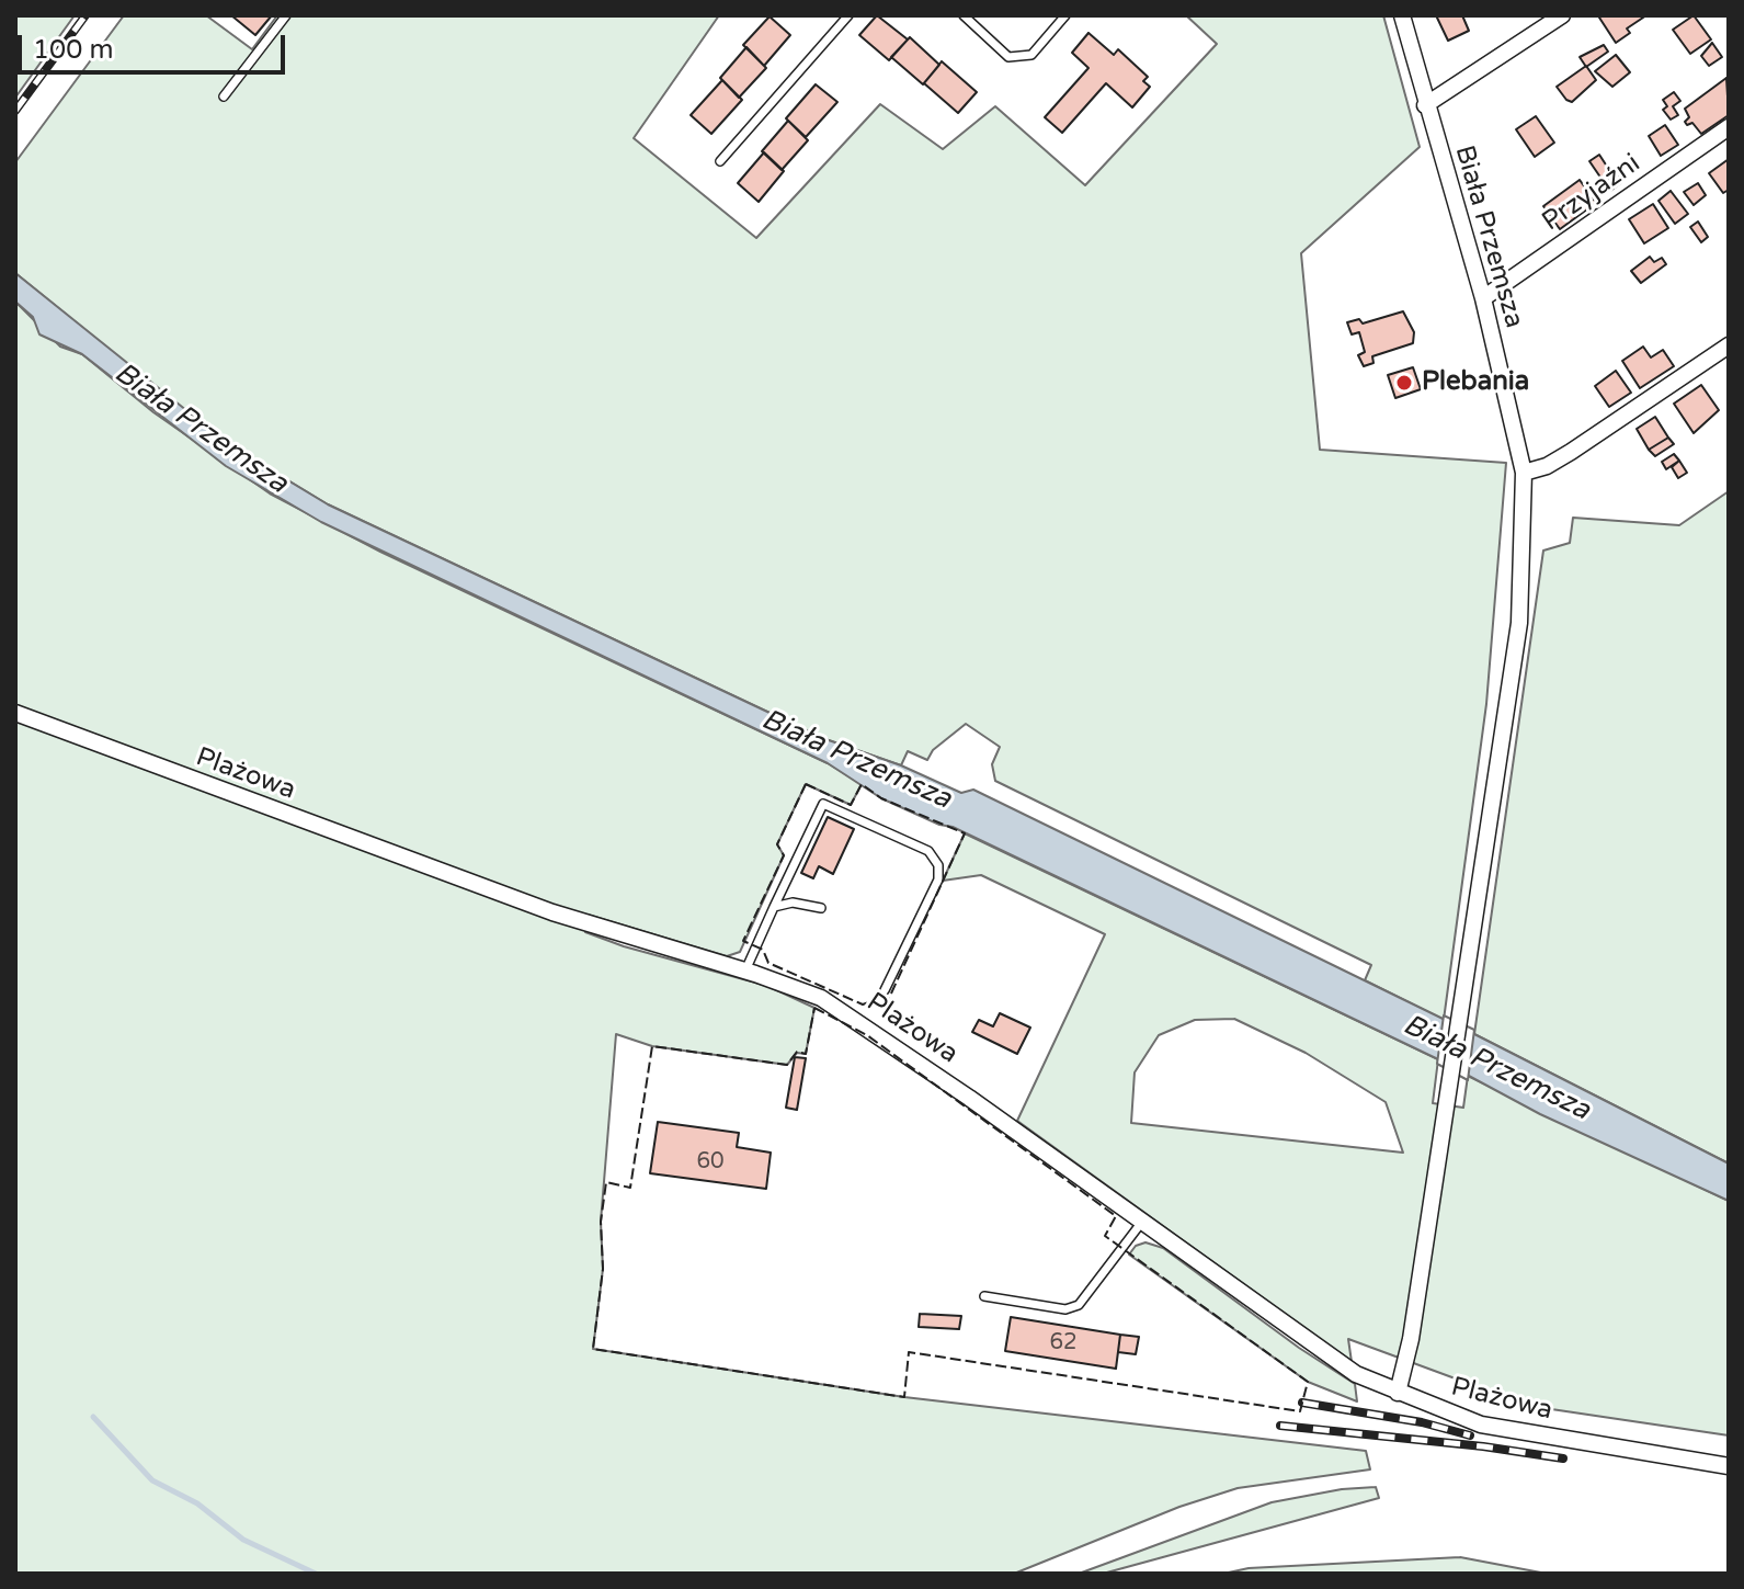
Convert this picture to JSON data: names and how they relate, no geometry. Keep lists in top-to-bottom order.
{
  "streets": {
    "street": ["Przyjaźni", "Biała Przemsza", "Plażowa"]
  },
  "crossings": [
    ["Przyjaźni", "Biała Przemsza"],
    ["Biała Przemsza", "Plażowa"]
  ],
  "water": ["Biała Przemsza"],
  "places": ["Plebania"],
  "house_numbers": ["60", "62"],
  "scale_bar": "100 m"
}
